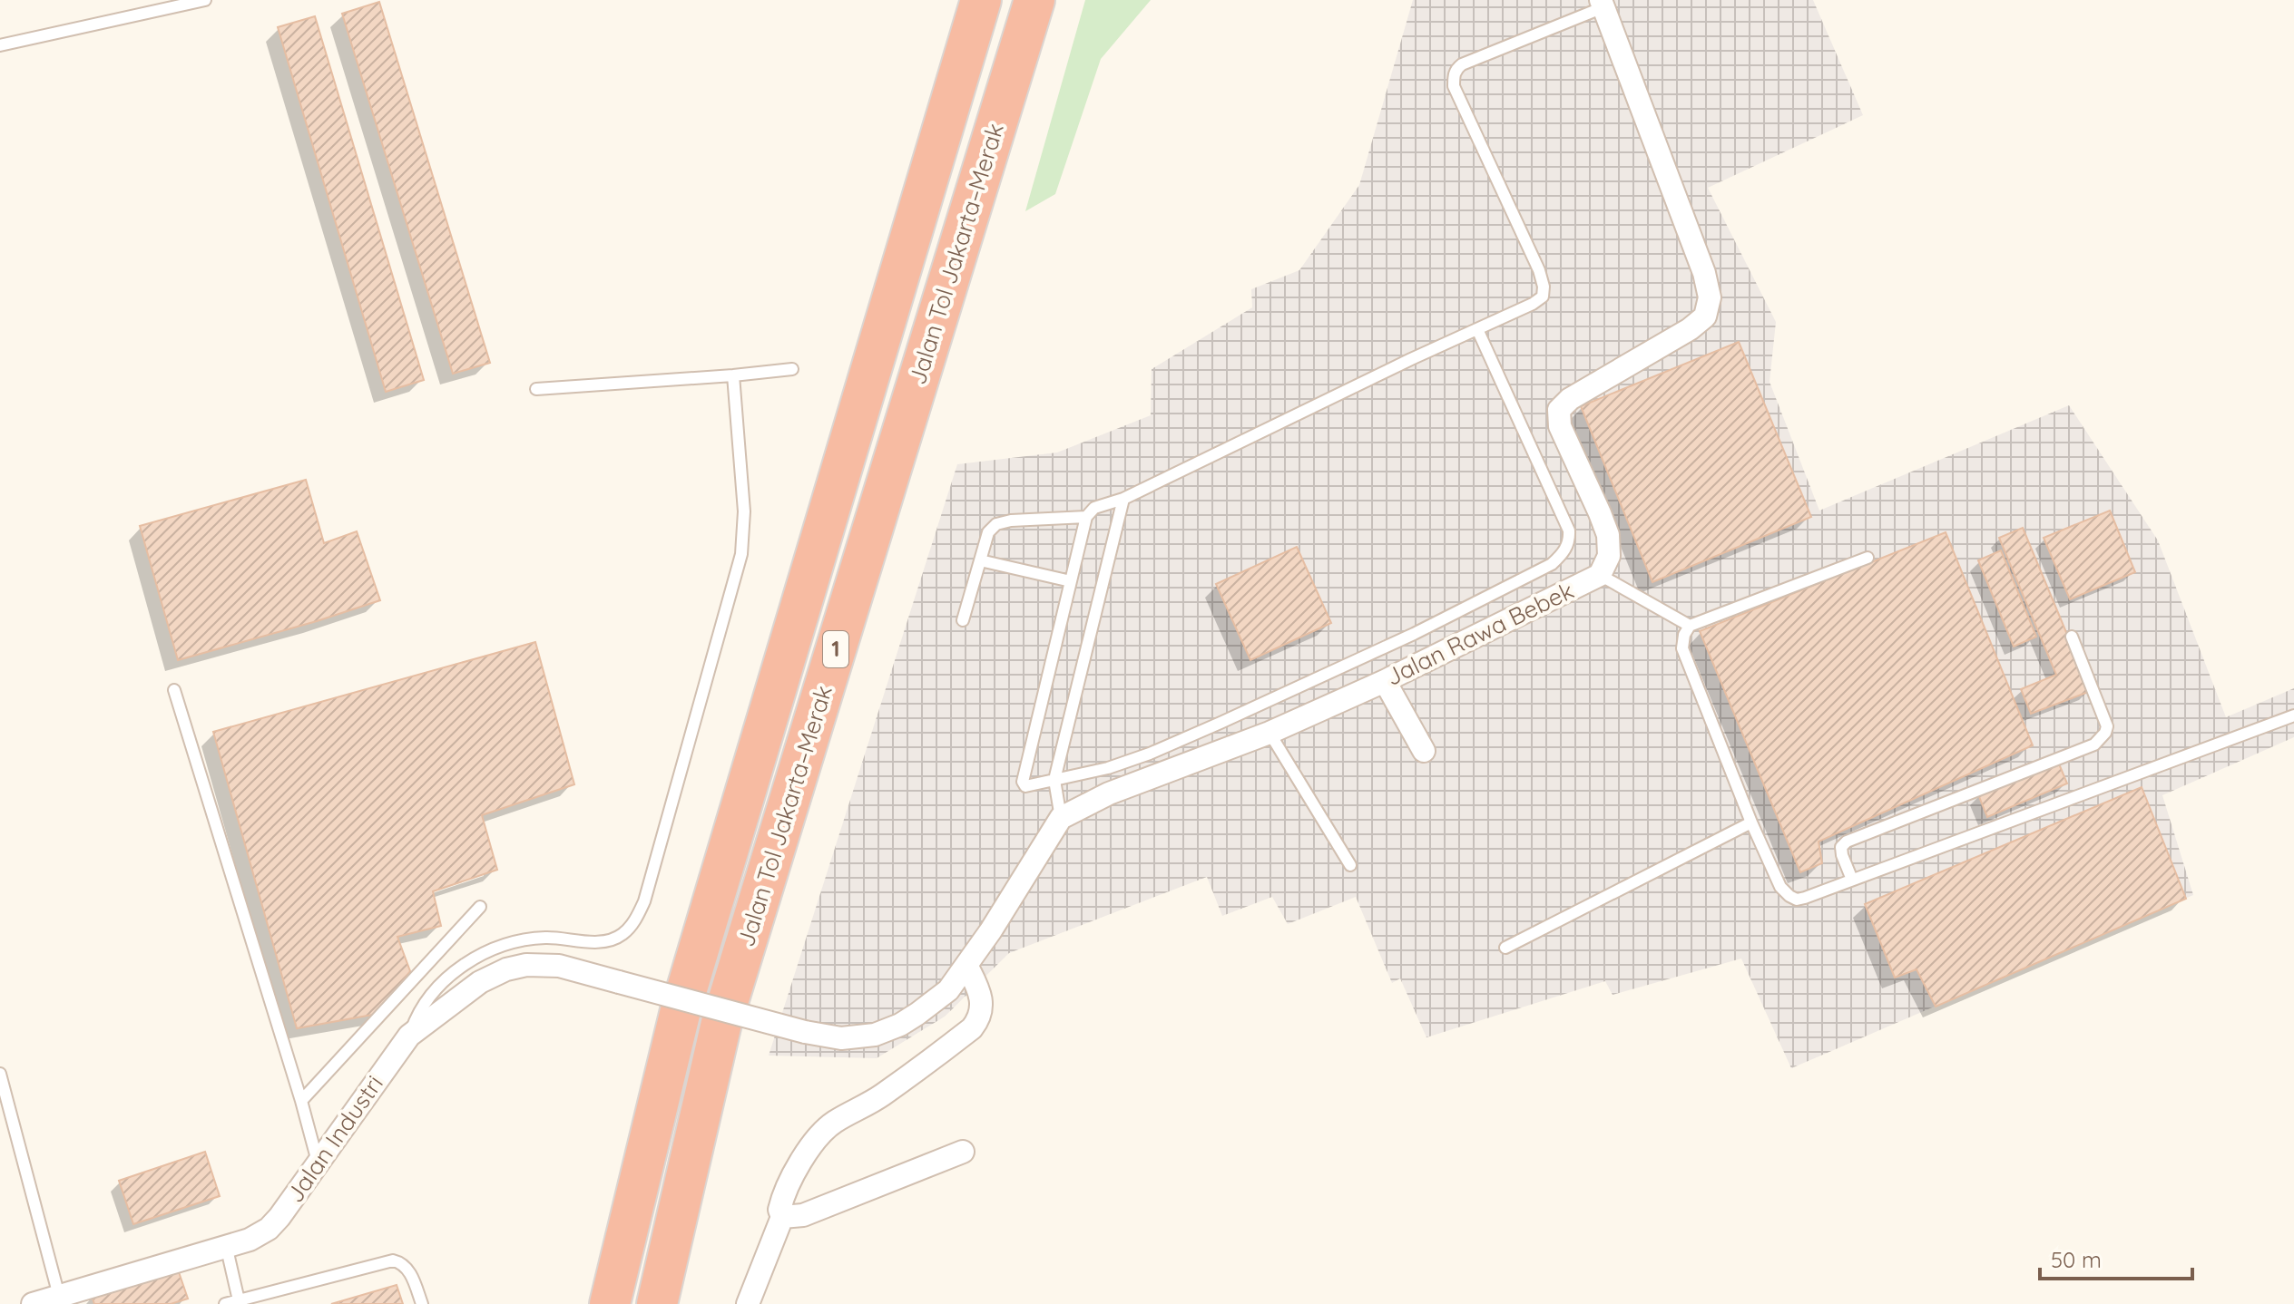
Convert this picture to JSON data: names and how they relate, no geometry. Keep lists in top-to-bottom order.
{
  "streets": {
    "highway": ["Jalan Tol Jakarta–Merak", "1"],
    "street": ["Jalan Rawa Bebek", "Jalan Industri"]
  },
  "scale_bar": "50 m"
}
